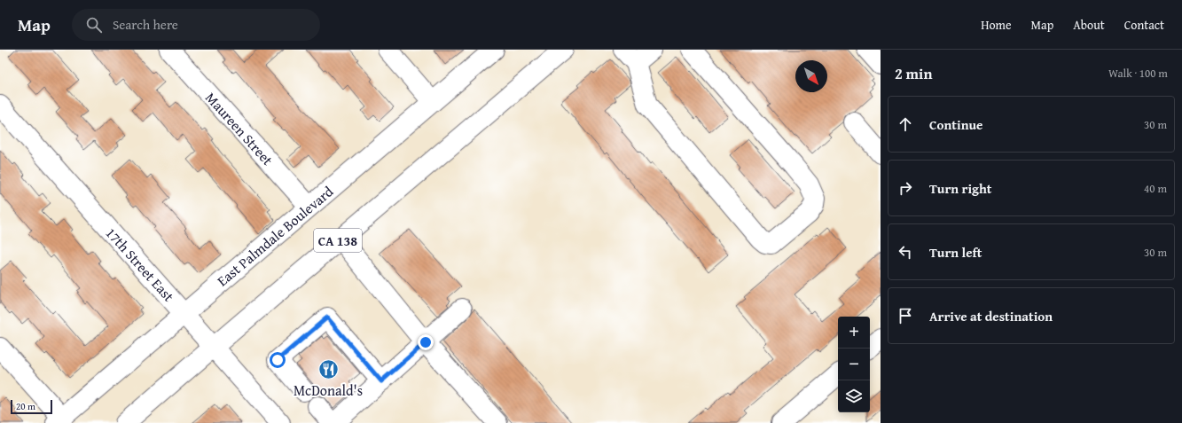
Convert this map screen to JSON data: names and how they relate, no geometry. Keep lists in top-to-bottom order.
{
  "streets": {
    "main road": [
      "Maureen Street",
      "East Palmdale Boulevard",
      "CA 138",
      "17th Street East"
    ]
  },
  "crossings": [
    ["Maureen Street", "East Palmdale Boulevard"],
    ["East Palmdale Boulevard", "17th Street East"],
    ["CA 138", "17th Street East"]
  ],
  "places": {
    "restaurant": ["McDonald's"]
  },
  "scale_bar": "20 m",
  "north": "bottom right",
  "page": {
    "header": "Map",
    "search": "Search here",
    "nav": [
      "Home",
      "Map",
      "About",
      "Contact"
    ],
    "heading": ["2 min", "Walk · 100 m"],
    "list": [
      ["Continue", "30 m"],
      ["Turn right", "40 m"],
      ["Turn left", "30 m"],
      "Arrive at destination"
    ],
    "map_buttons": ["+", "−"],
    "scale": "20 m"
  }
}
